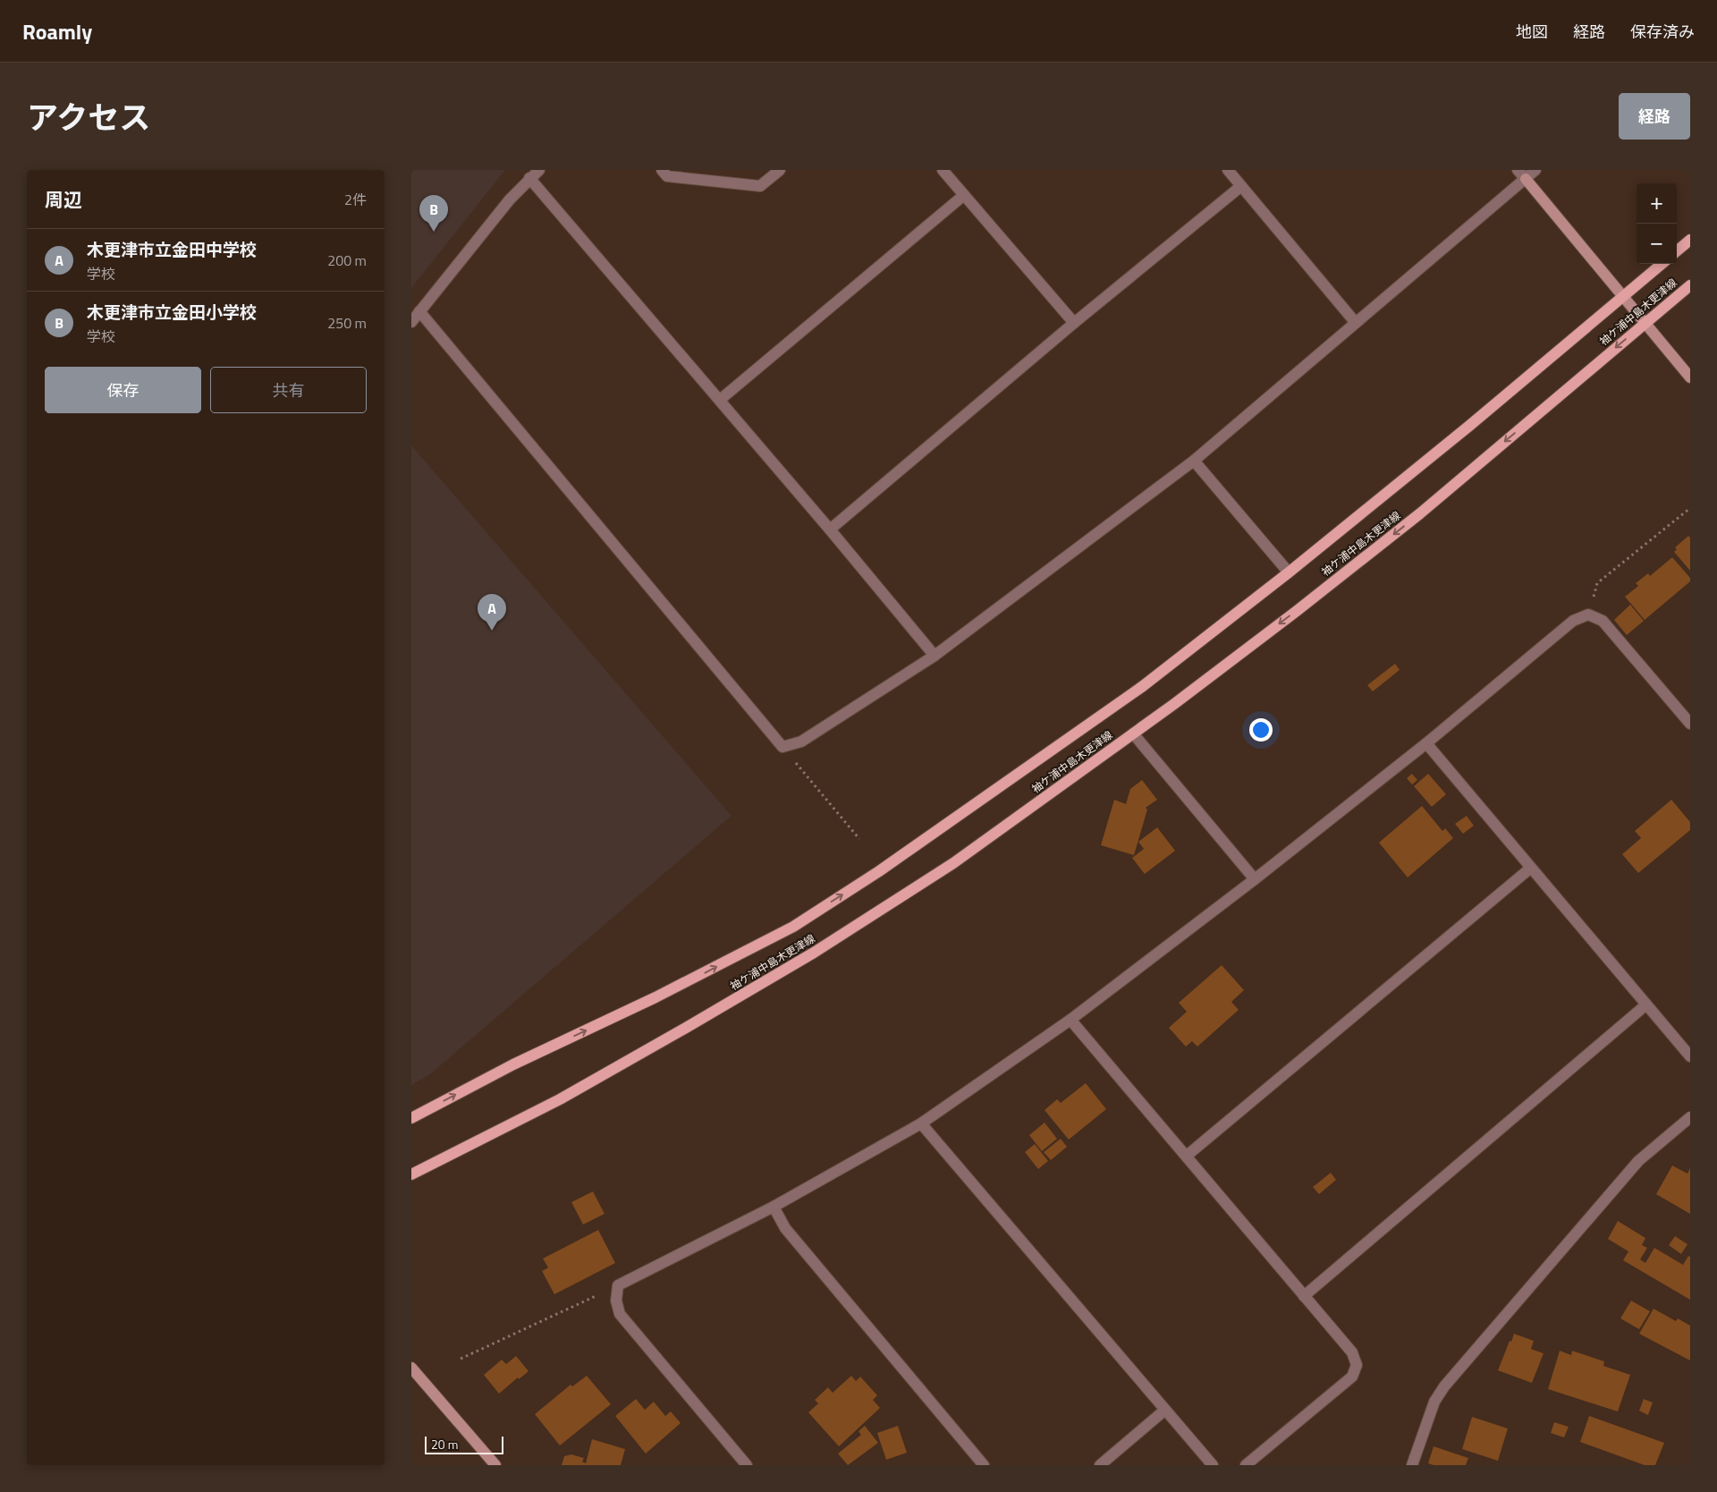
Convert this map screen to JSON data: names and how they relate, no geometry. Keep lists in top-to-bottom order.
{
  "streets": {
    "main road": ["袖ケ浦中島木更津線"]
  },
  "scale_bar": "20 m",
  "page": {
    "header": "Roamly",
    "nav": ["地図", "経路", "保存済み"],
    "title": "アクセス",
    "buttons": [
      "経路",
      ["保存", "共有"]
    ],
    "heading": ["周辺", "2件"],
    "map_buttons": ["+", "−"],
    "pins": ["B", "A"],
    "list": [
      {
        "mark": "A",
        "name": "木更津市立金田中学校",
        "note": "学校",
        "value": "200 m"
      },
      {
        "mark": "B",
        "name": "木更津市立金田小学校",
        "note": "学校",
        "value": "250 m"
      }
    ],
    "scale": "20 m"
  }
}
